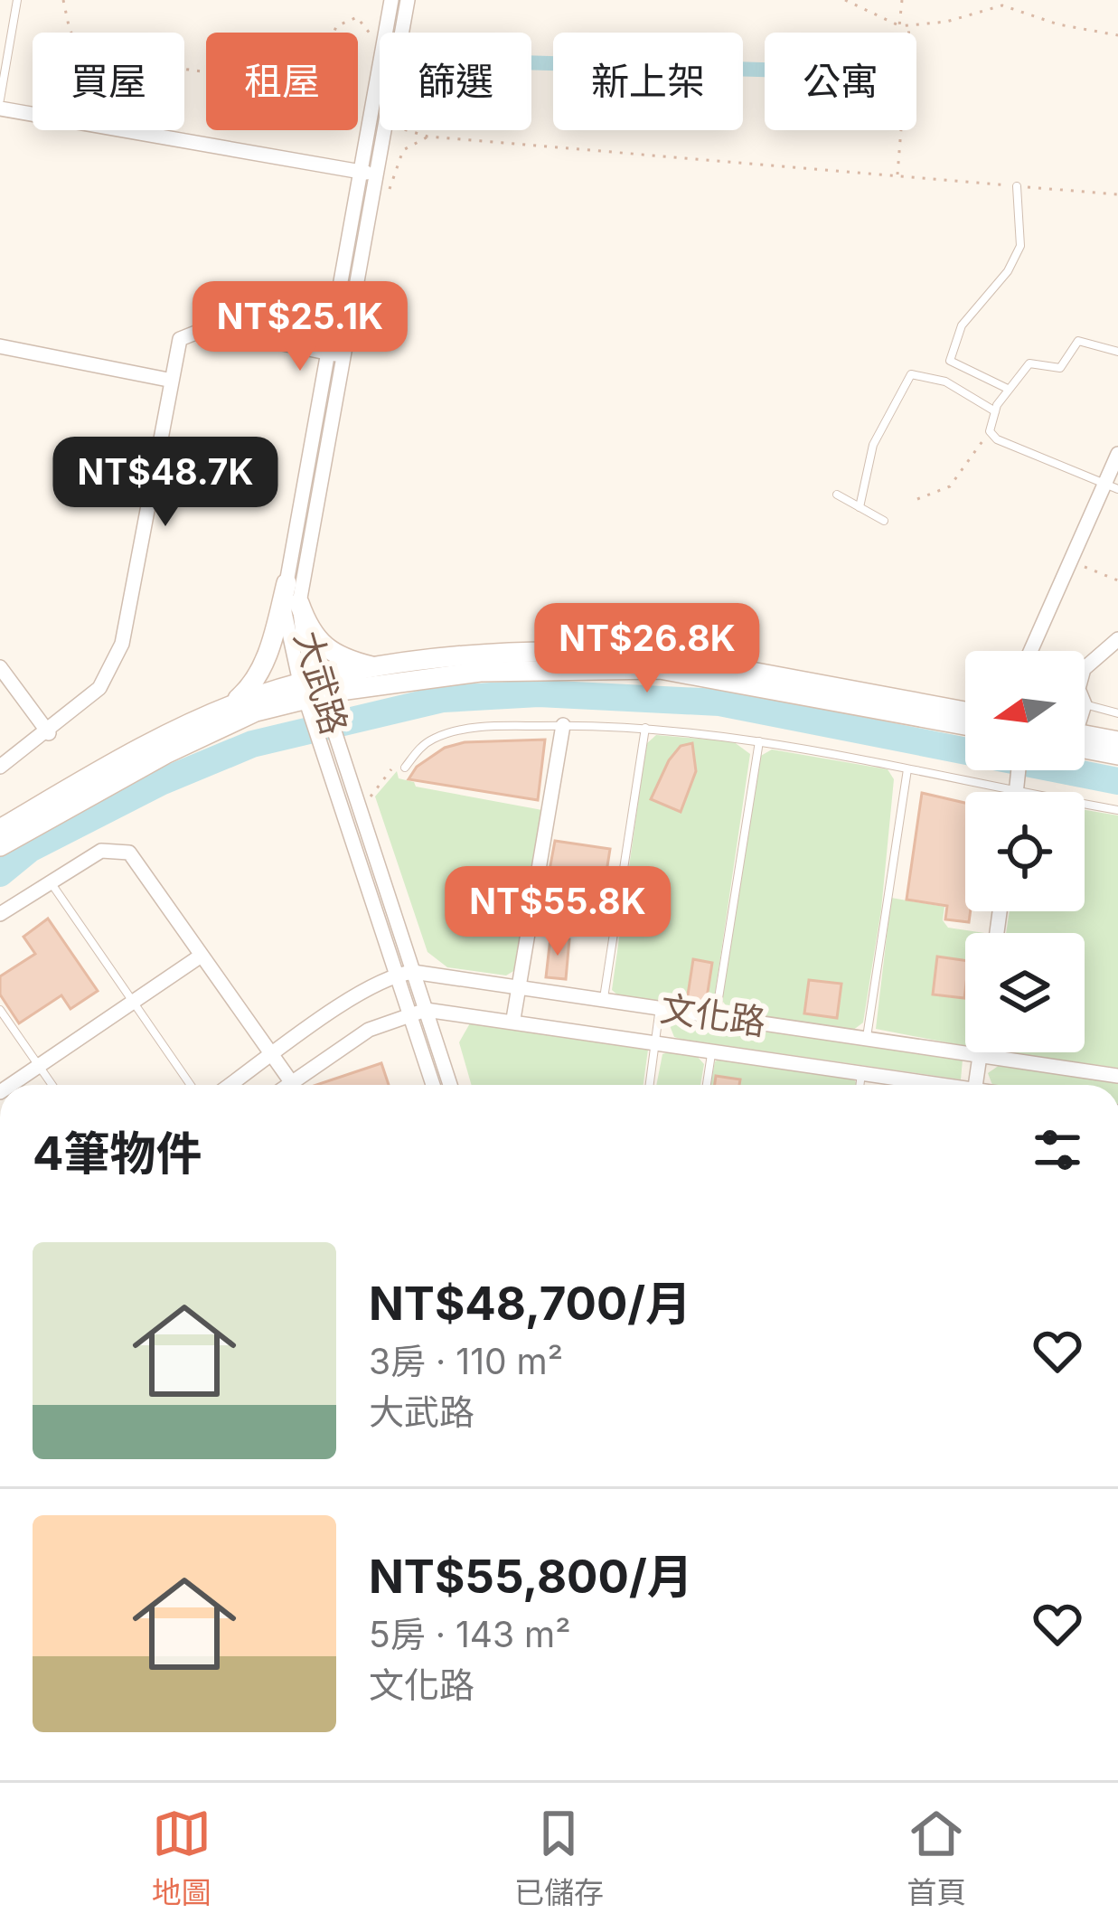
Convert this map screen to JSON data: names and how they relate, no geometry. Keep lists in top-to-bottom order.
{
  "streets": {
    "street": ["大武路", "文化路"]
  },
  "crossings": [
    ["大武路", "文化路"]
  ],
  "north": "left",
  "page": {
    "chip": [
      "買屋",
      "租屋",
      "篩選",
      "新上架",
      "公寓"
    ],
    "price": [
      "NT$25.1K",
      "NT$48.7K",
      "NT$26.8K",
      "NT$55.8K"
    ],
    "heading": "4筆物件",
    "list": [
      {
        "name": "NT$48,700/月",
        "note": "3房 · 110 m² · 大武路"
      },
      {
        "name": "NT$55,800/月",
        "note": "5房 · 143 m² · 文化路"
      }
    ],
    "tabs": ["地圖", "已儲存", "首頁"]
  }
}
